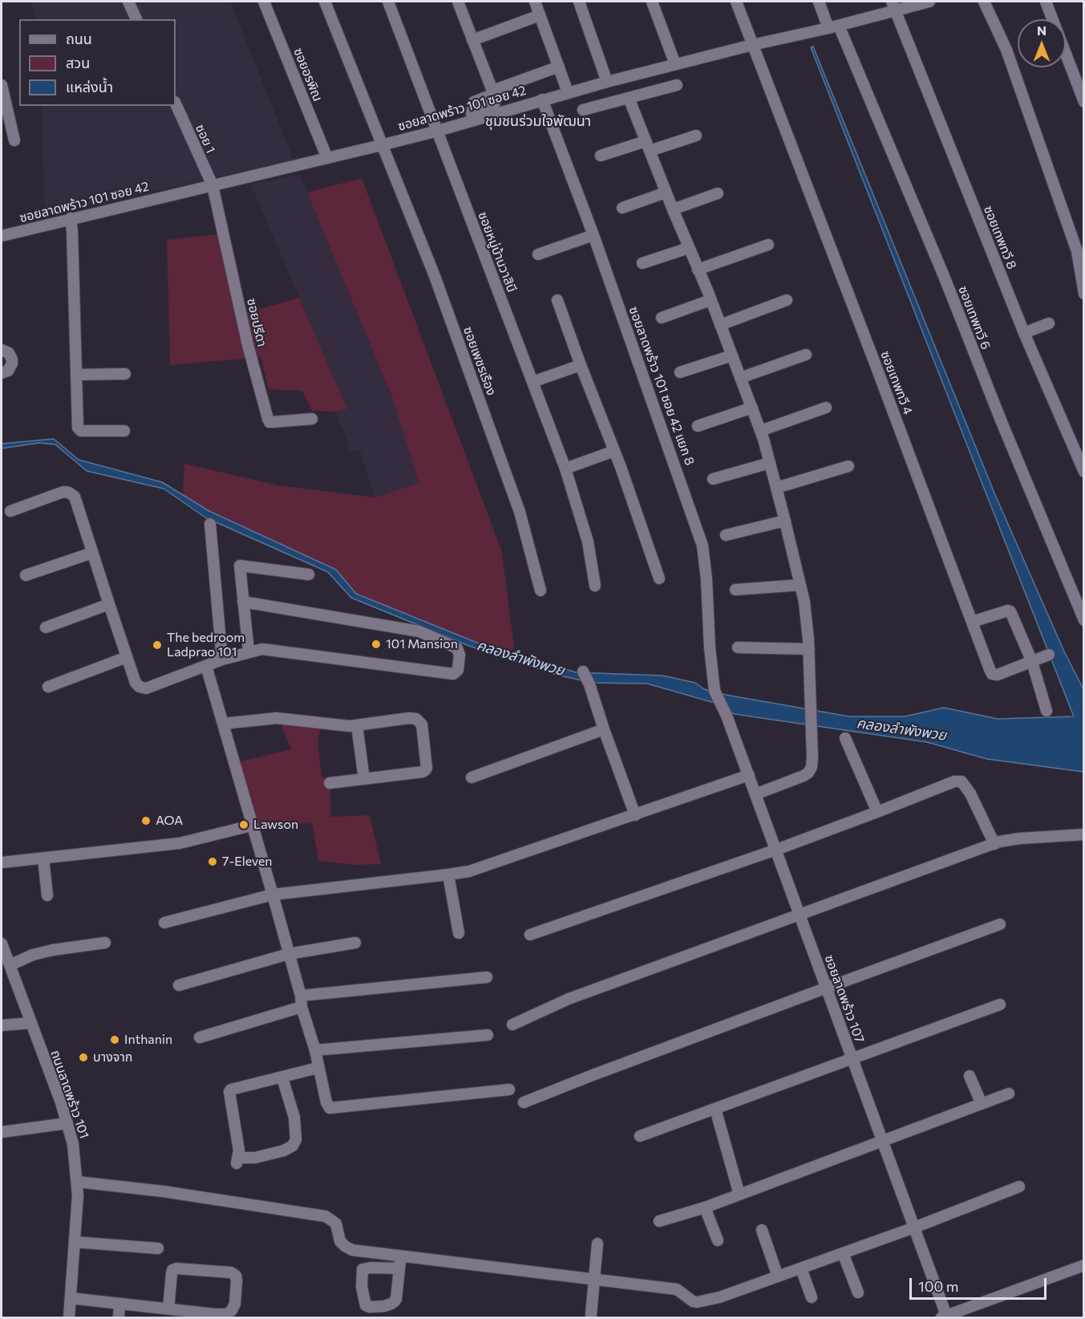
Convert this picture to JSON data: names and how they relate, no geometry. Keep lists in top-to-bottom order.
{
  "streets": {
    "street": [
      "ซอยอรพิณ",
      "ซอยลาดพร้าว 101 ซอย 42",
      "ซอย 1",
      "ซอยเทพทวี 8",
      "ซอยหมู่บ้านวาสินี",
      "ซอยเทพทวี 6",
      "ซอยปรีดา",
      "ซอยเพชรเรือง",
      "ซอยเทพทวี 4",
      "ซอยลาดพร้าว 101 ซอย 42 แยก 8",
      "ซอยลาดพร้าว 107",
      "ถนนลาดพร้าว 101"
    ]
  },
  "crossings": [
    ["ซอยอรพิณ", "ซอยลาดพร้าว 101 ซอย 42"],
    ["ซอยลาดพร้าว 101 ซอย 42", "ซอย 1"],
    ["ซอยลาดพร้าว 101 ซอย 42", "ซอยเทพทวี 8"],
    ["ซอยลาดพร้าว 101 ซอย 42", "ซอยหมู่บ้านวาสินี"],
    ["ซอยลาดพร้าว 101 ซอย 42", "ซอยเทพทวี 6"],
    ["ซอยลาดพร้าว 101 ซอย 42", "ซอยปรีดา"],
    ["ซอยลาดพร้าว 101 ซอย 42", "ซอยเพชรเรือง"],
    ["ซอยลาดพร้าว 101 ซอย 42", "ซอยเทพทวี 4"],
    ["ซอยลาดพร้าว 101 ซอย 42", "ซอยลาดพร้าว 101 ซอย 42 แยก 8"],
    ["ซอย 1", "ซอยปรีดา"],
    ["ซอยลาดพร้าว 101 ซอย 42 แยก 8", "ซอยลาดพร้าว 107"]
  ],
  "districts": ["ชุมชนร่วมใจพัฒนา"],
  "water": ["คลองลำพังพวย"],
  "places": [
    "101 Mansion",
    "The bedroom Ladprao 101",
    "AOA",
    "Lawson",
    "7-Eleven",
    "Inthanin",
    "บางจาก"
  ],
  "legend": ["ถนน", "สวน", "แหล่งน้ำ"],
  "scale_bar": "100 m",
  "north": "top"
}
